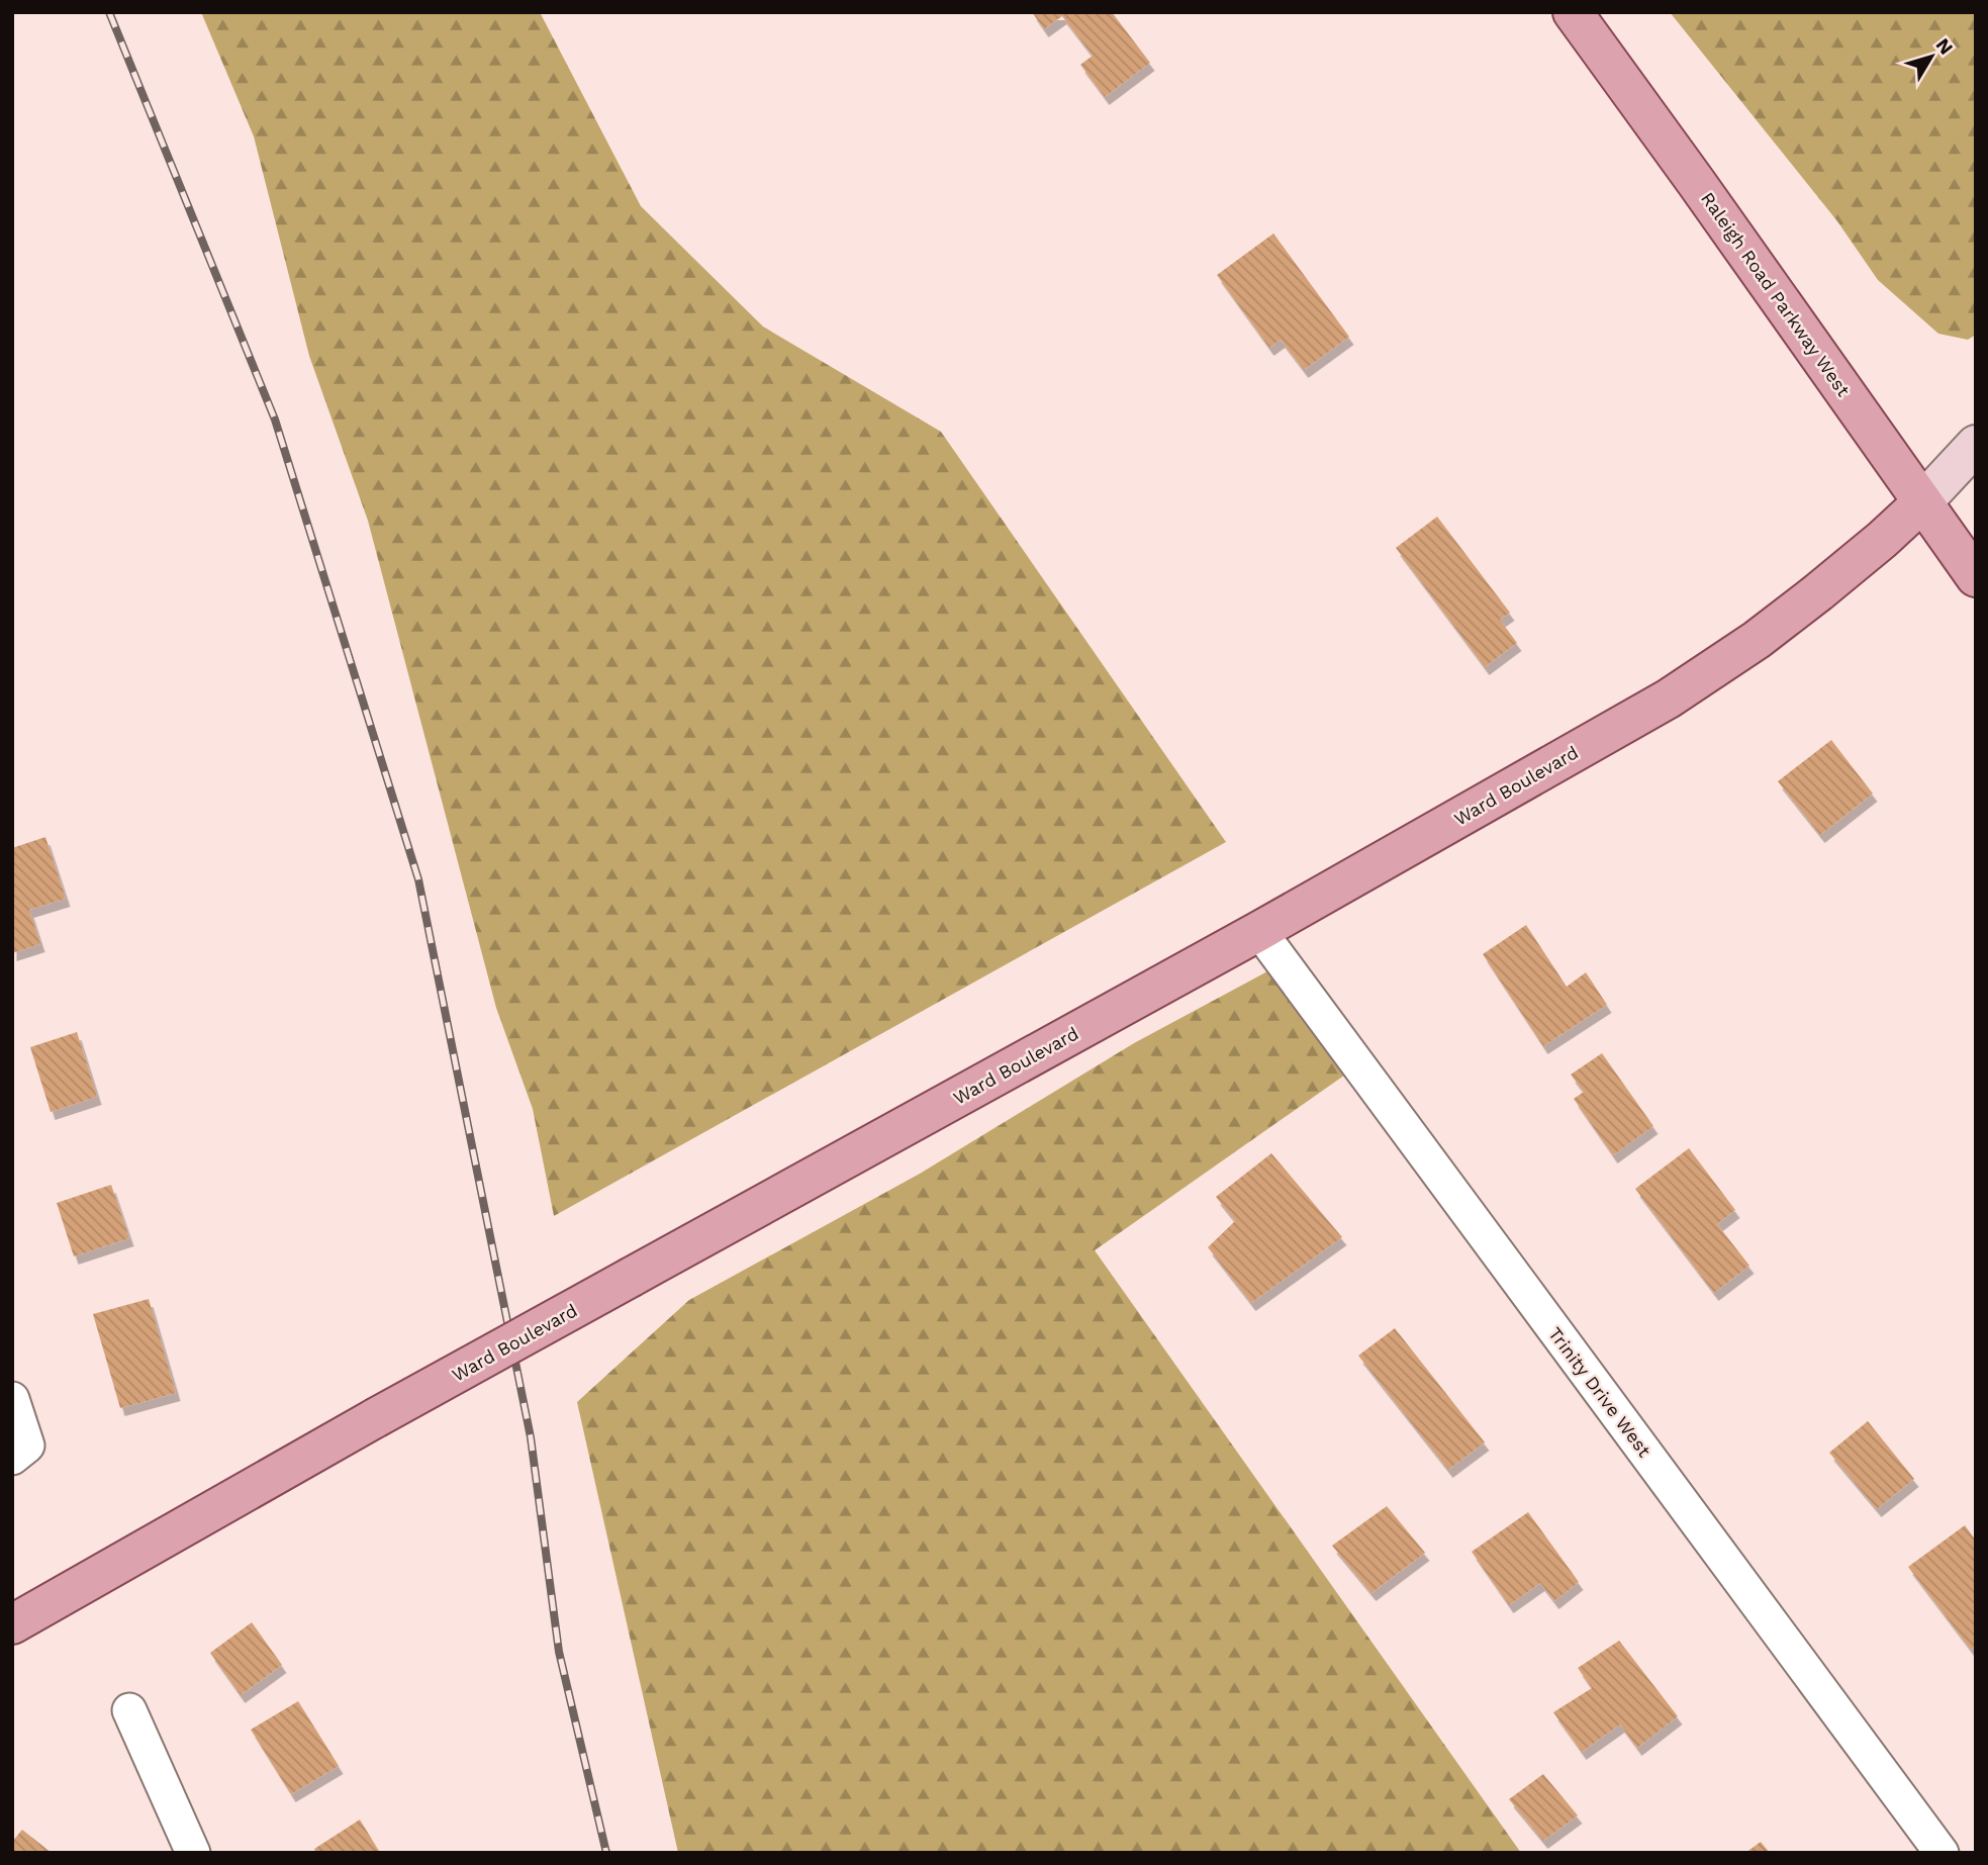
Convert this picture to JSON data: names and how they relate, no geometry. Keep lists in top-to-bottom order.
{
  "streets": {
    "main road": ["Raleigh Road Parkway West", "Ward Boulevard"],
    "street": ["Trinity Drive West"]
  },
  "crossings": [
    ["Raleigh Road Parkway West", "Ward Boulevard"],
    ["Ward Boulevard", "Trinity Drive West"]
  ],
  "north": "top right"
}
